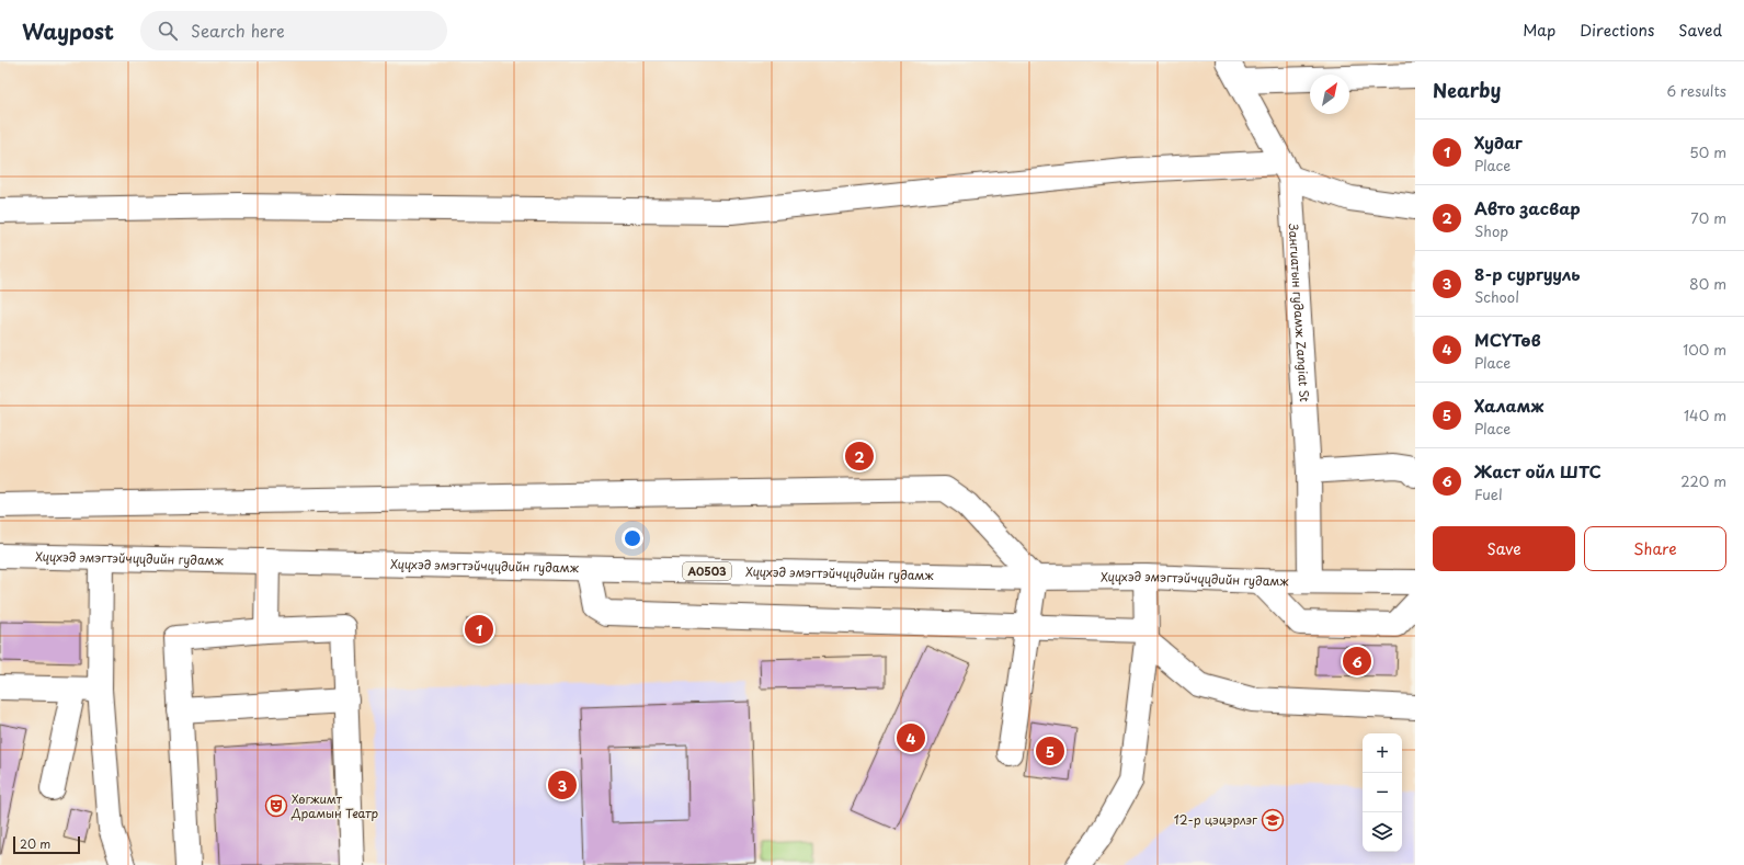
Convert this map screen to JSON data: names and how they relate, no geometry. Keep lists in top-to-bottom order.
{
  "streets": {
    "street": ["Зангиатын гудамж Zangiat St", "Хүүхэд эмэгтэйчүүдийн гудамж", "A0503"]
  },
  "crossings": [
    ["Зангиатын гудамж Zangiat St", "Хүүхэд эмэгтэйчүүдийн гудамж"]
  ],
  "places": {
    "theatre": ["Хөгжимт Драмын Театр"],
    "school or university": ["12-р цэцэрлэг"]
  },
  "scale_bar": "20 m",
  "north": "top right",
  "page": {
    "header": "Waypost",
    "search": "Search here",
    "nav": ["Map", "Directions", "Saved"],
    "heading": ["Nearby", "6 results"],
    "list": [
      {
        "mark": "1",
        "name": "Худаг",
        "note": "Place",
        "value": "50 m"
      },
      {
        "mark": "2",
        "name": "Авто засвар",
        "note": "Shop",
        "value": "70 m"
      },
      {
        "mark": "3",
        "name": "8-р сургууль",
        "note": "School",
        "value": "80 m"
      },
      {
        "mark": "4",
        "name": "МСҮТөв",
        "note": "Place",
        "value": "100 m"
      },
      {
        "mark": "5",
        "name": "Халамж",
        "note": "Place",
        "value": "140 m"
      },
      {
        "mark": "6",
        "name": "Жаст ойл ШТС",
        "note": "Fuel",
        "value": "220 m"
      }
    ],
    "pins": [
      "2",
      "1",
      "6",
      "4",
      "5",
      "3"
    ],
    "buttons": ["Save", "Share"],
    "map_buttons": ["+", "−"],
    "scale": "20 m"
  }
}
